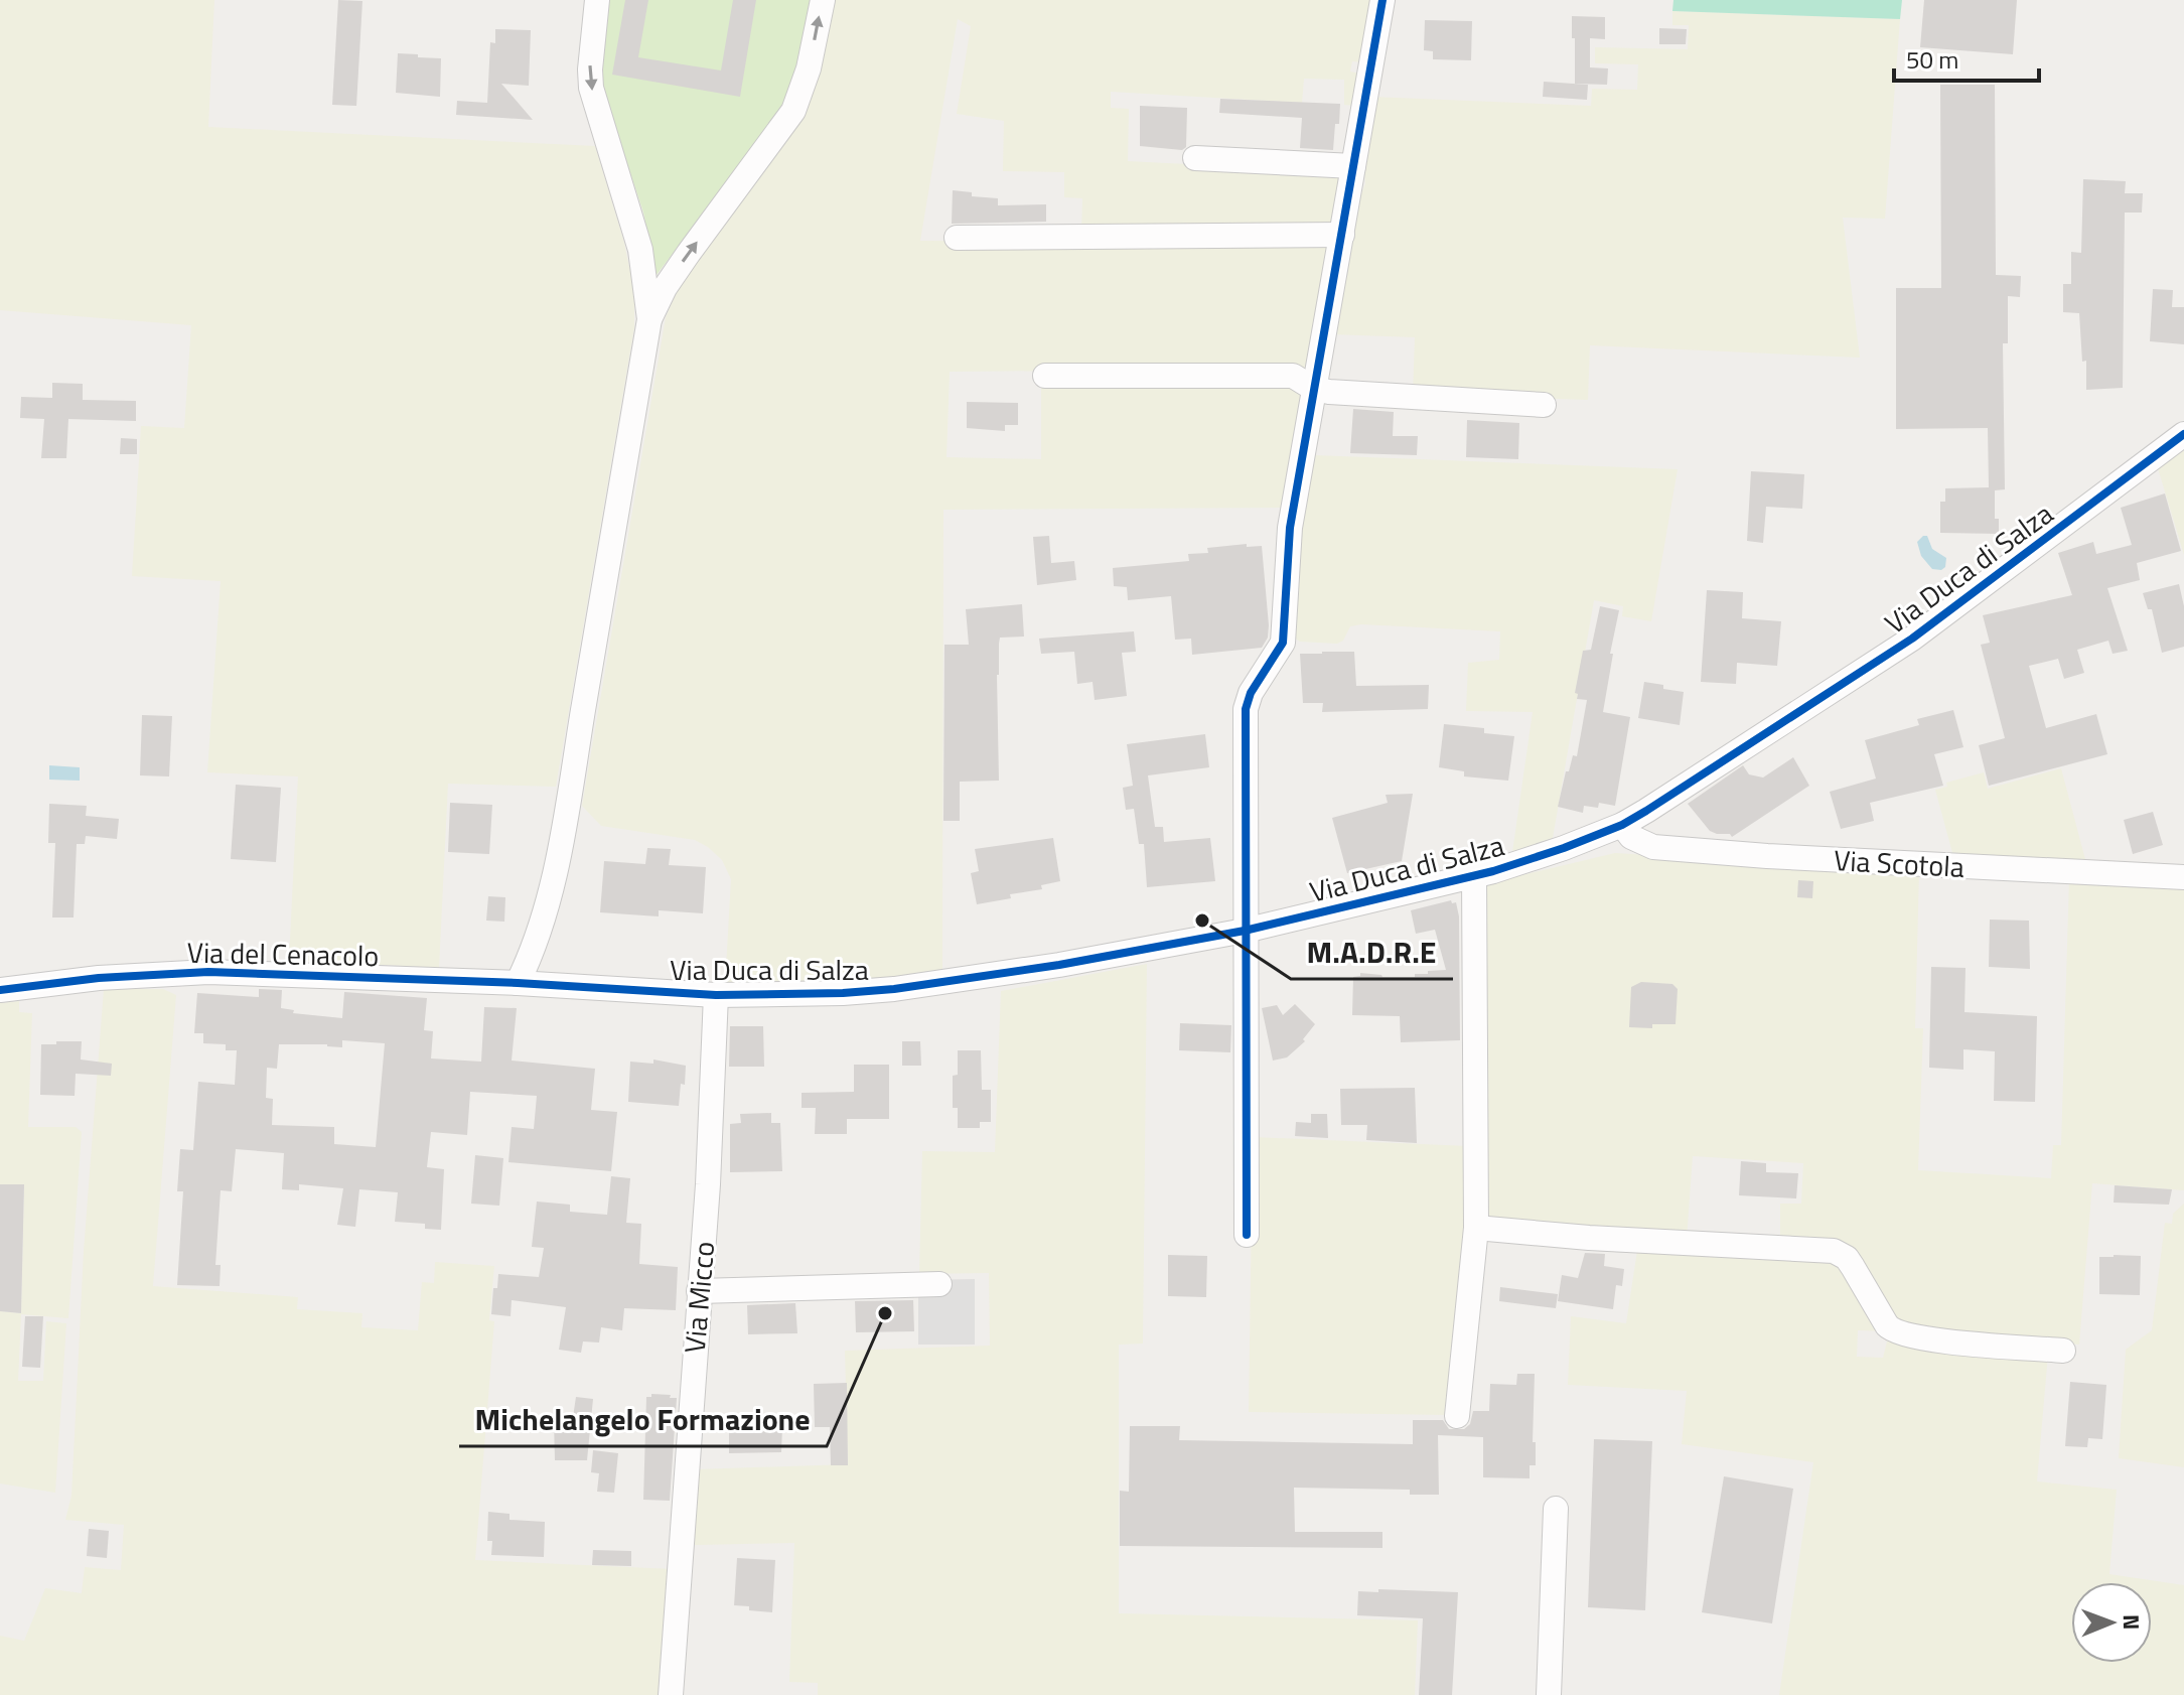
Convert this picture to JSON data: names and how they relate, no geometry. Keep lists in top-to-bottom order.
{
  "streets": {
    "street": [
      "Via Duca di Salza",
      "Via Scotola",
      "Via del Cenacolo",
      "Via Micco"
    ]
  },
  "crossings": [
    ["Via Duca di Salza", "Via Scotola"],
    ["Via Duca di Salza", "Via del Cenacolo"],
    ["Via Duca di Salza", "Via Micco"]
  ],
  "places": ["M.A.D.R.E", "Michelangelo Formazione"],
  "scale_bar": "50 m",
  "north": "right"
}
